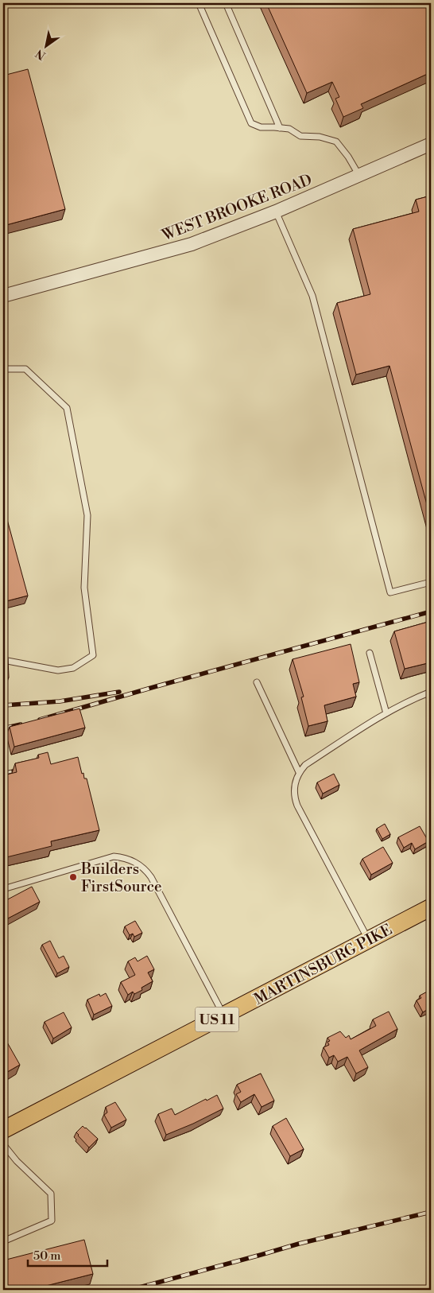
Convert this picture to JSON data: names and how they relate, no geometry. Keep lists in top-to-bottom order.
{
  "streets": {
    "main road": ["MARTINSBURG PIKE", "US 11"],
    "street": ["WEST BROOKE ROAD"]
  },
  "places": ["Builders FirstSource"],
  "scale_bar": "50 m",
  "north": "bottom left"
}
